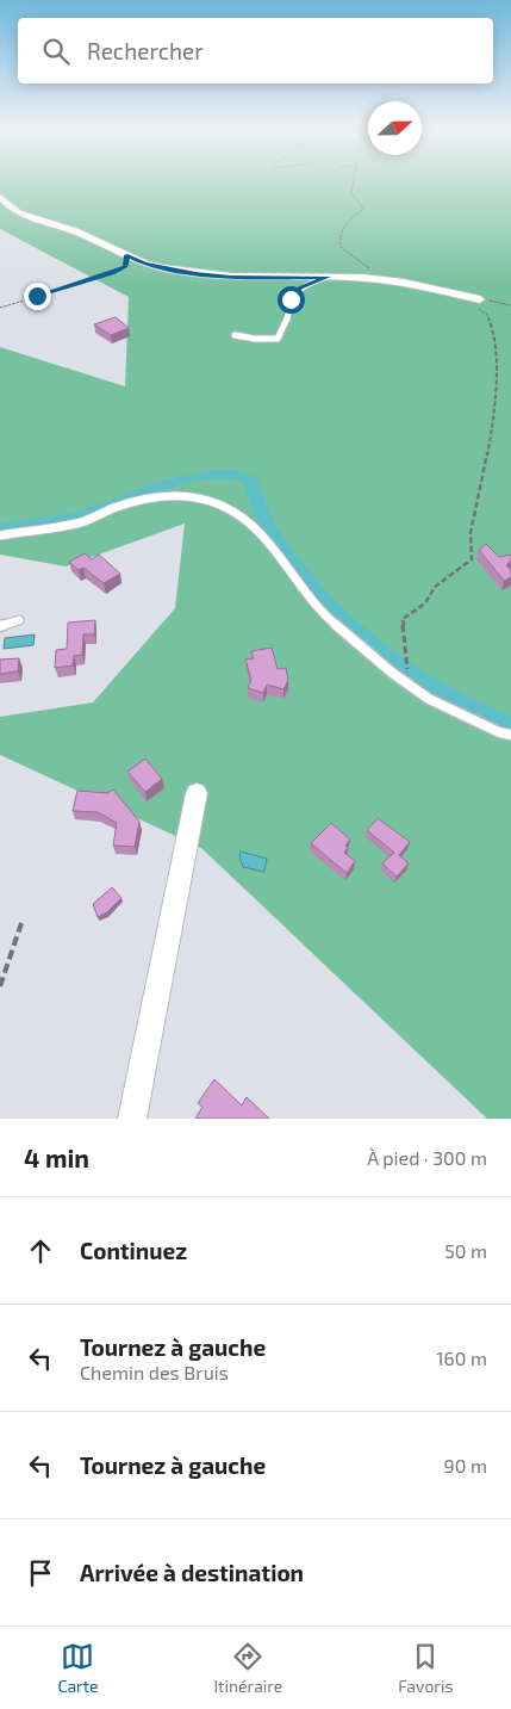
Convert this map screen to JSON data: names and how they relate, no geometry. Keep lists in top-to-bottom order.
{
  "north": "right",
  "page": {
    "search": "Rechercher",
    "heading": ["4 min", "À pied · 300 m"],
    "list": [
      ["Continuez", "50 m"],
      ["Tournez à gauche", "Chemin des Bruis", "160 m"],
      ["Tournez à gauche", "90 m"],
      "Arrivée à destination"
    ],
    "nav": ["Carte", "Itinéraire", "Favoris"]
  }
}
